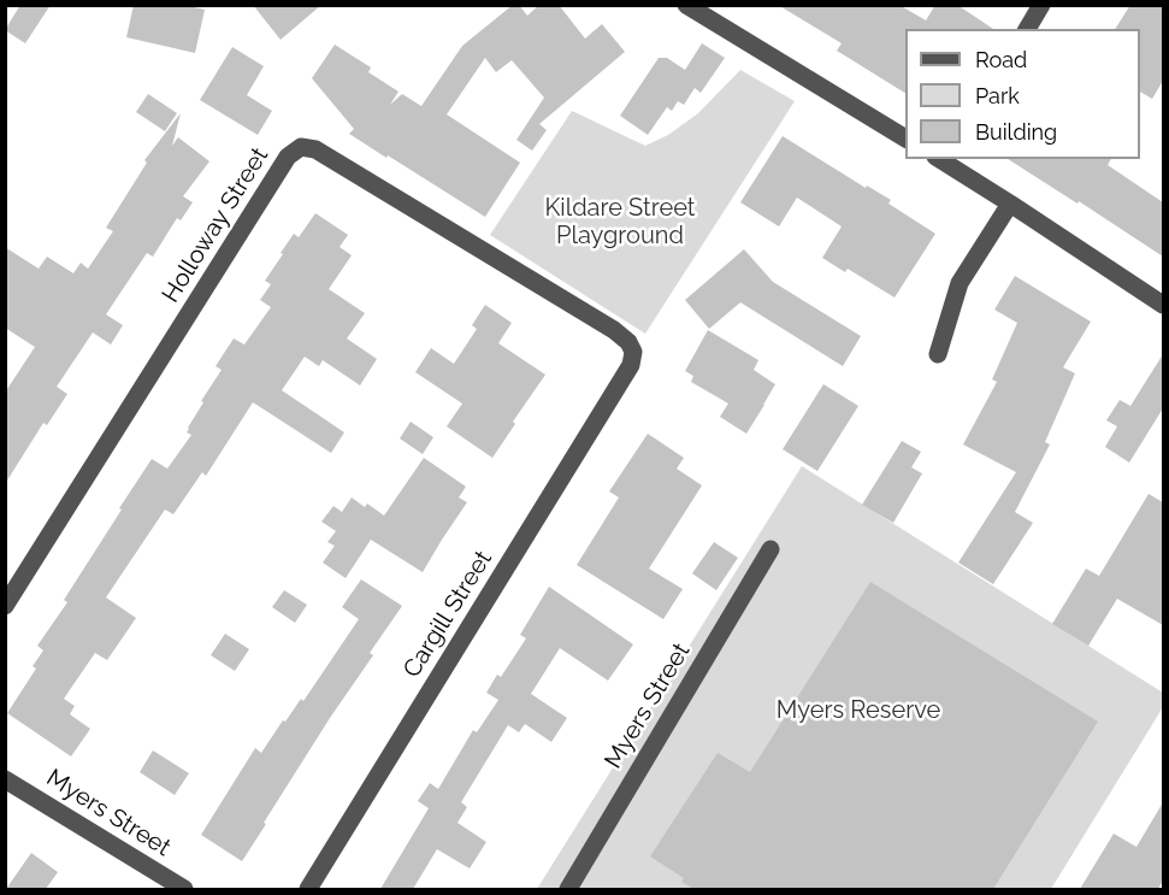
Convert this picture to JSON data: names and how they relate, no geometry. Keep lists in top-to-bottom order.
{
  "streets": {
    "street": ["Holloway Street", "Cargill Street", "Myers Street"]
  },
  "crossings": [
    ["Holloway Street", "Cargill Street"]
  ],
  "parks": ["Kildare Street Playground", "Myers Reserve"],
  "legend": ["Road", "Park", "Building"]
}
